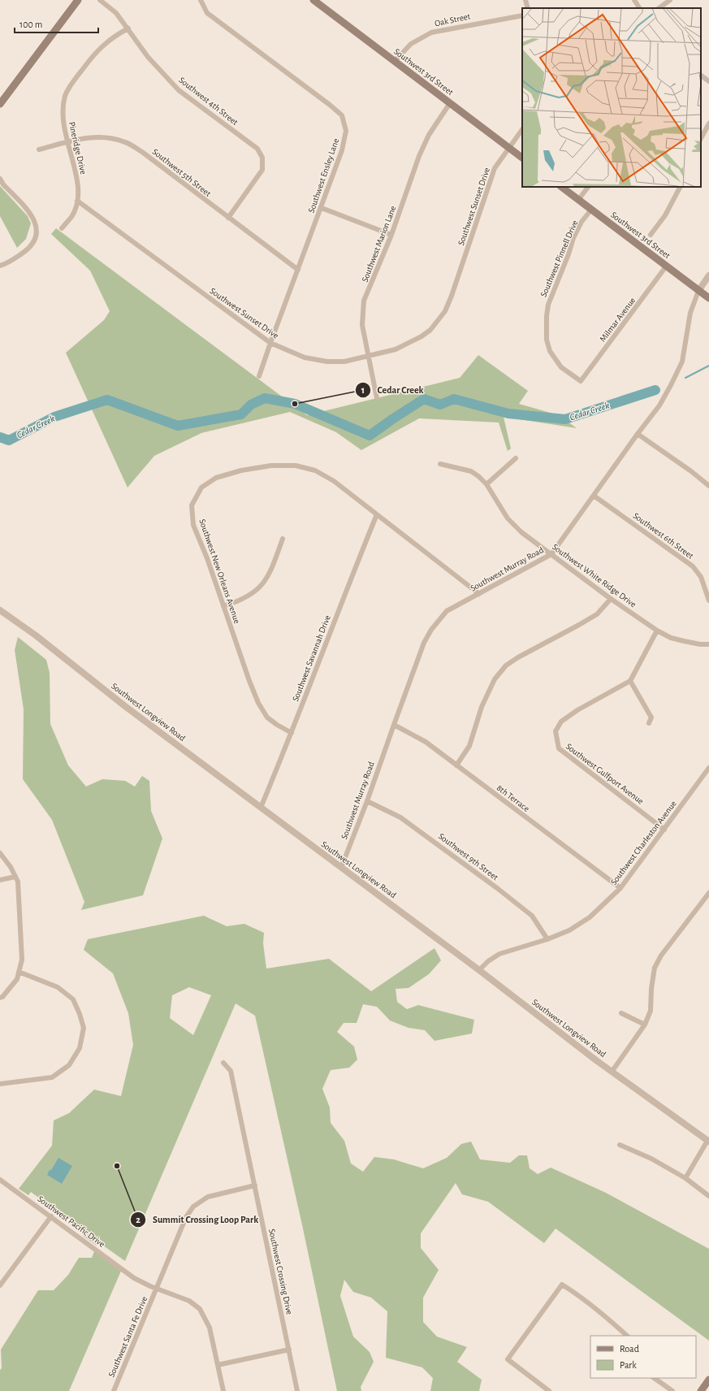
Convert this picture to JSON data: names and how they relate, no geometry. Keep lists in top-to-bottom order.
{
  "streets": {
    "main road": ["Southwest 3rd Street"],
    "street": [
      "Oak Street",
      "Southwest 4th Street",
      "Pineridge Drive",
      "Southwest 5th Street",
      "Southwest Ensley Lane",
      "Southwest Sunset Drive",
      "Southwest Marion Lane",
      "Southwest Pinnell Drive",
      "Milmar Avenue",
      "Southwest 6th Street",
      "Southwest Murray Road",
      "Southwest New Orleans Avenue",
      "Southwest White Ridge Drive",
      "Southwest Savannah Drive",
      "Southwest Longview Road",
      "Southwest Gulfport Avenue",
      "8th Terrace",
      "Southwest Charleston Avenue",
      "Southwest 9th Street",
      "Southwest Pacific Drive",
      "Southwest Crossing Drive",
      "Southwest Santa Fe Drive"
    ]
  },
  "crossings": [
    ["Oak Street", "Southwest 3rd Street"],
    ["Southwest 3rd Street", "Southwest Sunset Drive"],
    ["Southwest 3rd Street", "Southwest Marion Lane"],
    ["Southwest 3rd Street", "Southwest Pinnell Drive"],
    ["Southwest 3rd Street", "Milmar Avenue"],
    ["Southwest 3rd Street", "Southwest Murray Road"],
    ["Southwest 4th Street", "Pineridge Drive"],
    ["Southwest 4th Street", "Southwest 5th Street"],
    ["Pineridge Drive", "Southwest 5th Street"],
    ["Pineridge Drive", "Southwest Sunset Drive"],
    ["Southwest 5th Street", "Southwest Ensley Lane"],
    ["Southwest Ensley Lane", "Southwest Sunset Drive"],
    ["Southwest Sunset Drive", "Southwest Marion Lane"],
    ["Southwest Pinnell Drive", "Milmar Avenue"],
    ["Southwest 6th Street", "Southwest Murray Road"],
    ["Southwest Murray Road", "Southwest New Orleans Avenue"],
    ["Southwest Murray Road", "Southwest White Ridge Drive"],
    ["Southwest Murray Road", "Southwest Longview Road"],
    ["Southwest Murray Road", "8th Terrace"],
    ["Southwest Murray Road", "Southwest 9th Street"],
    ["Southwest New Orleans Avenue", "Southwest Savannah Drive"],
    ["Southwest Savannah Drive", "Southwest Longview Road"],
    ["Southwest Longview Road", "Southwest Charleston Avenue"],
    ["Southwest Gulfport Avenue", "Southwest Charleston Avenue"],
    ["8th Terrace", "Southwest Charleston Avenue"],
    ["Southwest Charleston Avenue", "Southwest 9th Street"],
    ["Southwest Pacific Drive", "Southwest Santa Fe Drive"],
    ["Southwest Crossing Drive", "Southwest Santa Fe Drive"]
  ],
  "water": ["Cedar Creek"],
  "places": ["Cedar Creek", "Summit Crossing Loop Park"],
  "legend": ["Road", "Park"],
  "scale_bar": "100 m"
}
